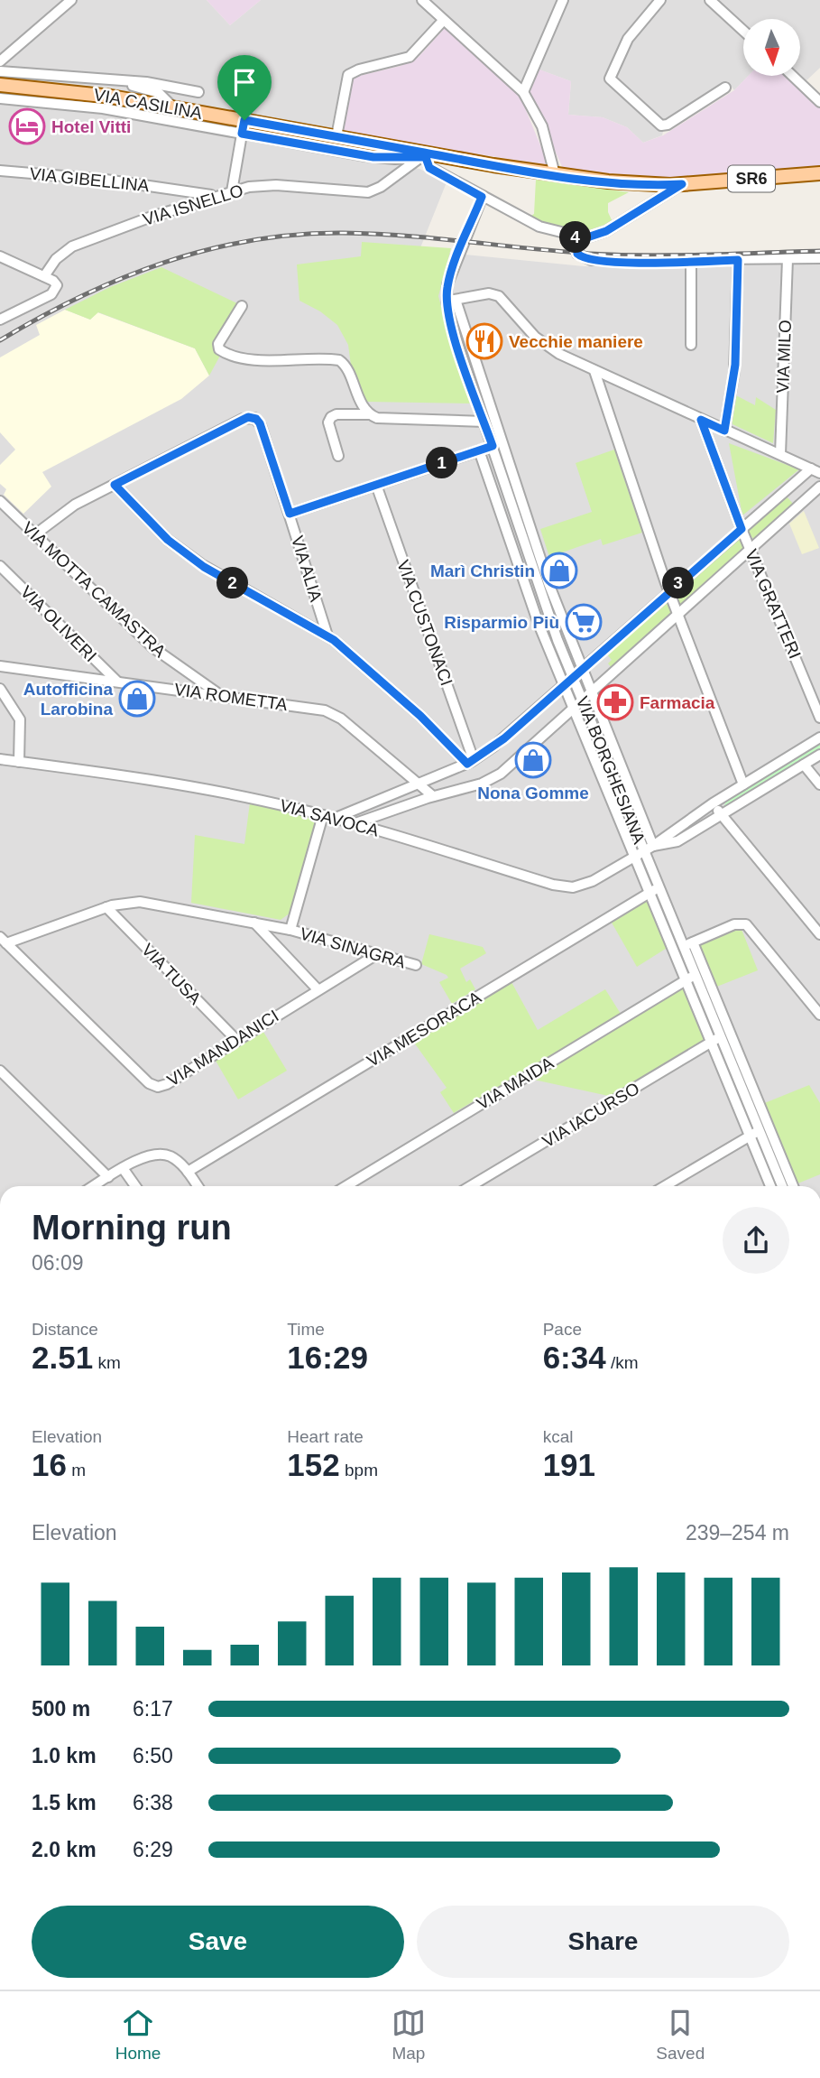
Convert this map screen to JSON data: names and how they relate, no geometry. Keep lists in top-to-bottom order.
{
  "streets": {
    "main road": ["VIA CASILINA", "SR6"],
    "street": [
      "VIA GIBELLINA",
      "VIA ISNELLO",
      "VIA MILO",
      "VIA ALIA",
      "VIA MOTTA CAMASTRA",
      "VIA GRATTERI",
      "VIA CUSTONACI",
      "VIA OLIVERI",
      "VIA ROMETTA",
      "VIA BORGHESIANA",
      "VIA SAVOCA",
      "VIA SINAGRA",
      "VIA TUSA",
      "VIA MESORACA",
      "VIA MANDANICI",
      "VIA MAIDA",
      "VIA IACURSO"
    ]
  },
  "crossings": [
    ["VIA CASILINA", "VIA ISNELLO"],
    ["VIA GIBELLINA", "VIA ISNELLO"],
    ["VIA ALIA", "VIA MOTTA CAMASTRA"],
    ["VIA MOTTA CAMASTRA", "VIA ROMETTA"],
    ["VIA OLIVERI", "VIA ROMETTA"],
    ["VIA BORGHESIANA", "VIA SAVOCA"],
    ["VIA BORGHESIANA", "VIA MESORACA"],
    ["VIA BORGHESIANA", "VIA MAIDA"],
    ["VIA BORGHESIANA", "VIA IACURSO"],
    ["VIA SINAGRA", "VIA TUSA"],
    ["VIA SINAGRA", "VIA MANDANICI"],
    ["VIA TUSA", "VIA MANDANICI"]
  ],
  "places": {
    "hotel": ["Hotel Vitti"],
    "restaurant": ["Vecchie maniere"],
    "shop": ["Marì Christin", "Autofficina Larobina", "Nona Gomme"],
    "supermarket": ["Risparmio Più"],
    "pharmacy": ["Farmacia"]
  },
  "north": "bottom",
  "page": {
    "pins": [
      "4",
      "1",
      "2",
      "3"
    ],
    "heading": ["Morning run", "06:09"],
    "stats": [
      ["Distance", "2.51 km"],
      ["Time", "16:29"],
      ["Pace", "6:34 /km"],
      ["Elevation", "16 m"],
      ["Heart rate", "152 bpm"],
      ["kcal", "191"]
    ],
    "chart": ["Elevation", "239–254 m"],
    "list": [
      {
        "name": "500 m",
        "note": "6:17"
      },
      {
        "name": "1.0 km",
        "note": "6:50"
      },
      {
        "name": "1.5 km",
        "note": "6:38"
      },
      {
        "name": "2.0 km",
        "note": "6:29"
      }
    ],
    "buttons": ["Save", "Share"],
    "tabs": ["Home", "Map", "Saved"]
  }
}
